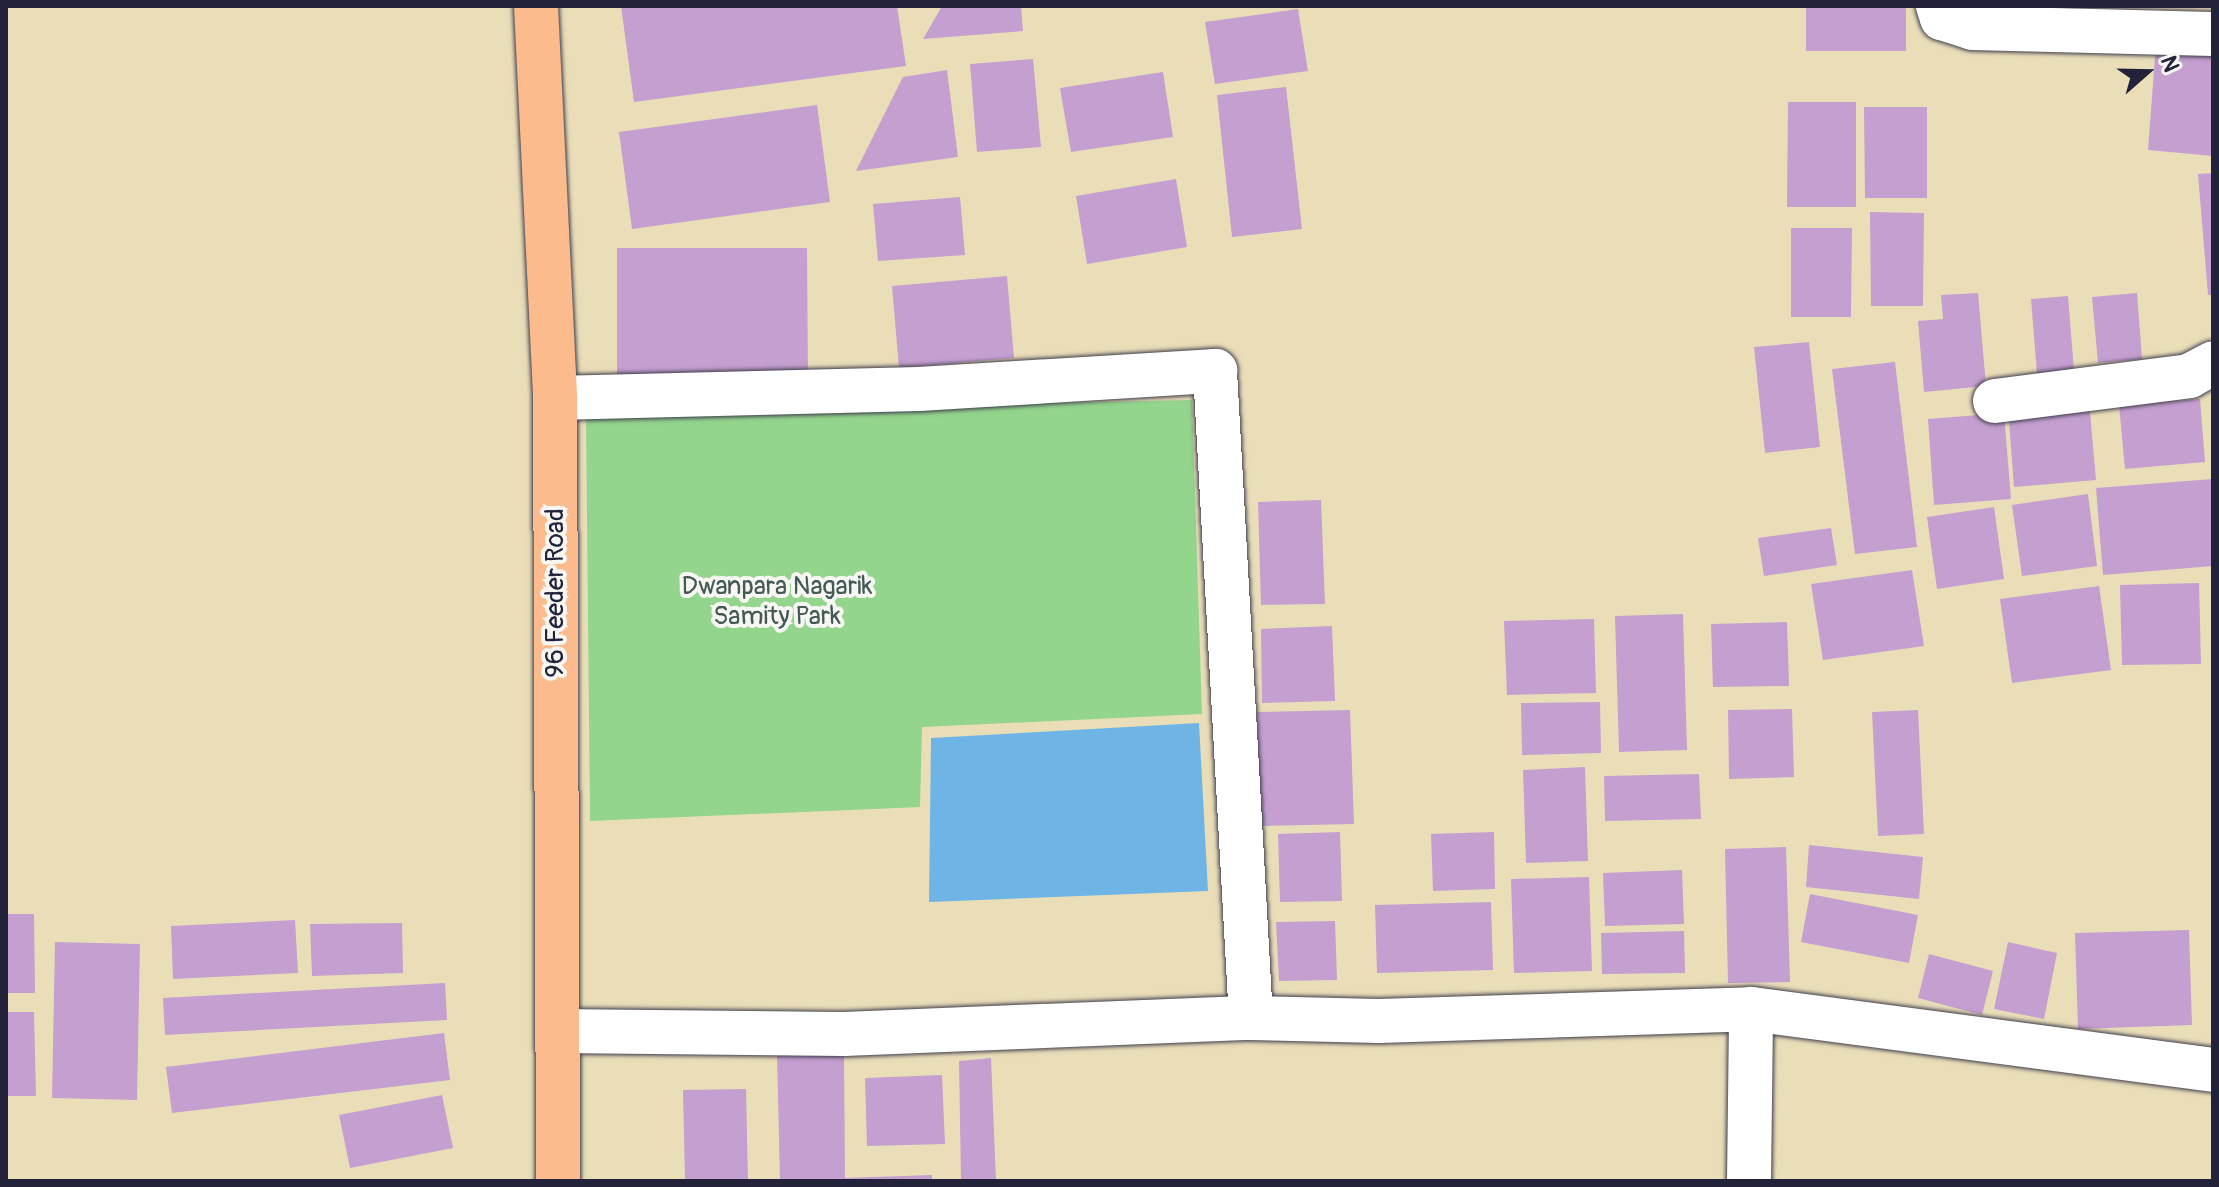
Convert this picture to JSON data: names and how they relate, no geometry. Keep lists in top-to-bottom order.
{
  "streets": {
    "main road": ["96 Feeder Road"]
  },
  "parks": ["Dwanpara Nagarik Samity Park"],
  "north": "right"
}
